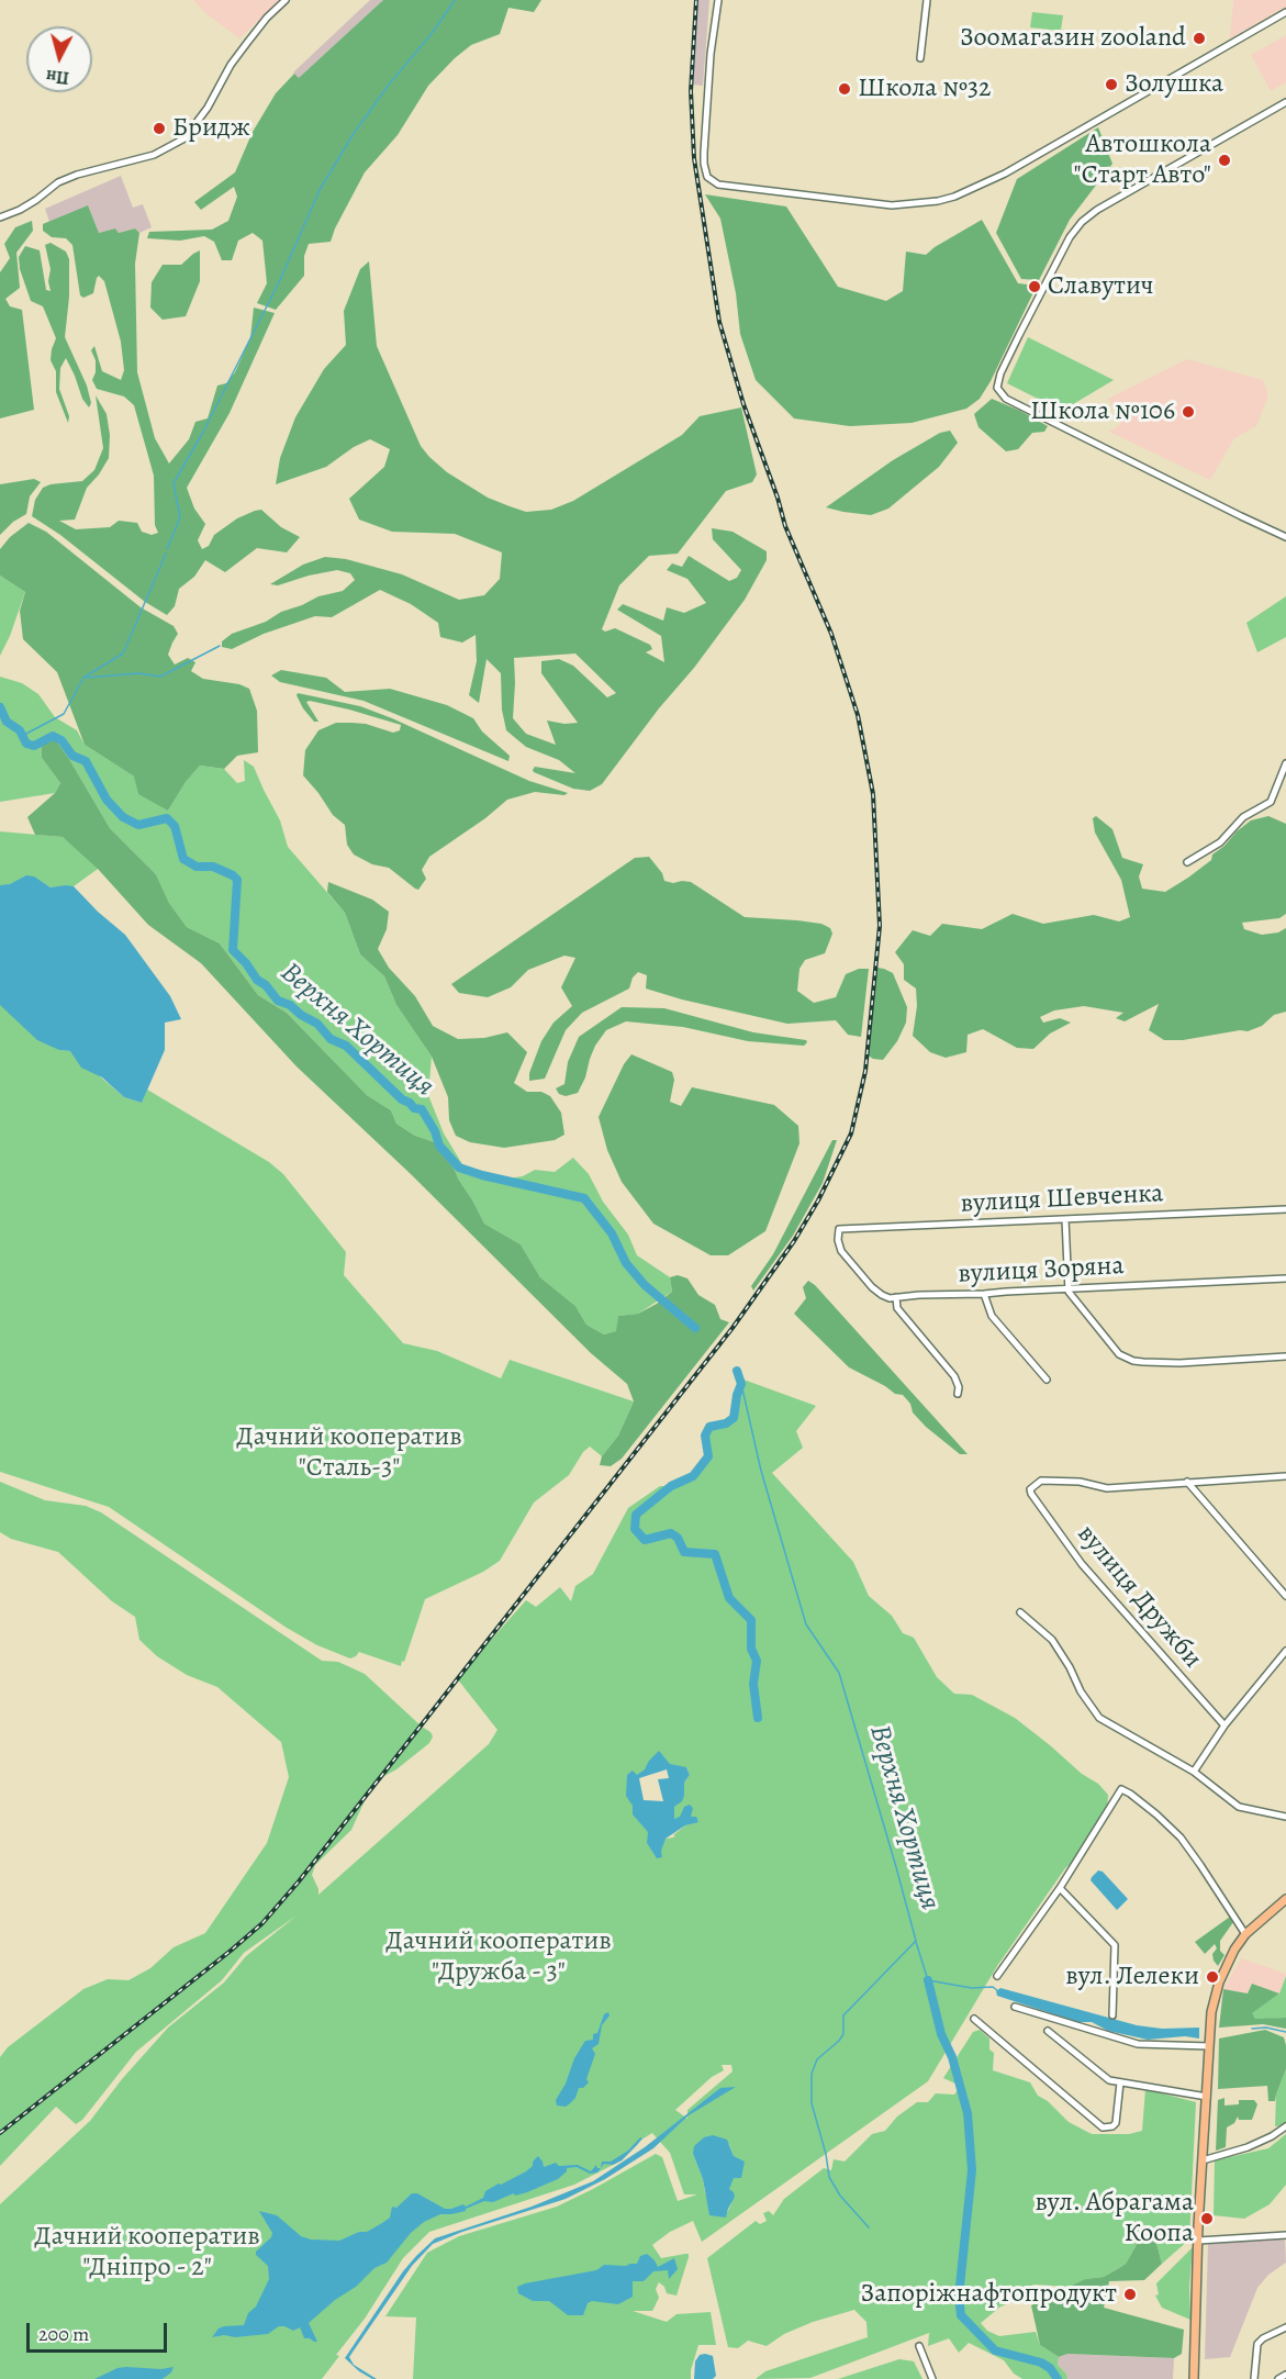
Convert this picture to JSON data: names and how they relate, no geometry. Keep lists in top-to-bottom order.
{
  "streets": {
    "street": ["вулиця Шевченка", "вулиця Зоряна", "вулиця Дружби"]
  },
  "crossings": [
    ["вулиця Шевченка", "вулиця Зоряна"]
  ],
  "water": ["Верхня Хортиця"],
  "parks": ["Дачний кооператив \"Сталь-3\"", "Дачний кооператив \"Дружба - 3\"", "Дачний кооператив \"Дніпро - 2\""],
  "places": [
    "Зоомагазин zooland",
    "Золушка",
    "Школа №32",
    "Бридж",
    "Автошкола \"Старт Авто\"",
    "Славутич",
    "Школа №106",
    "вул. Лелеки",
    "вул. Абрагама Коопа",
    "Запоріжнафтопродукт"
  ],
  "scale_bar": "200 m",
  "north": "bottom"
}
